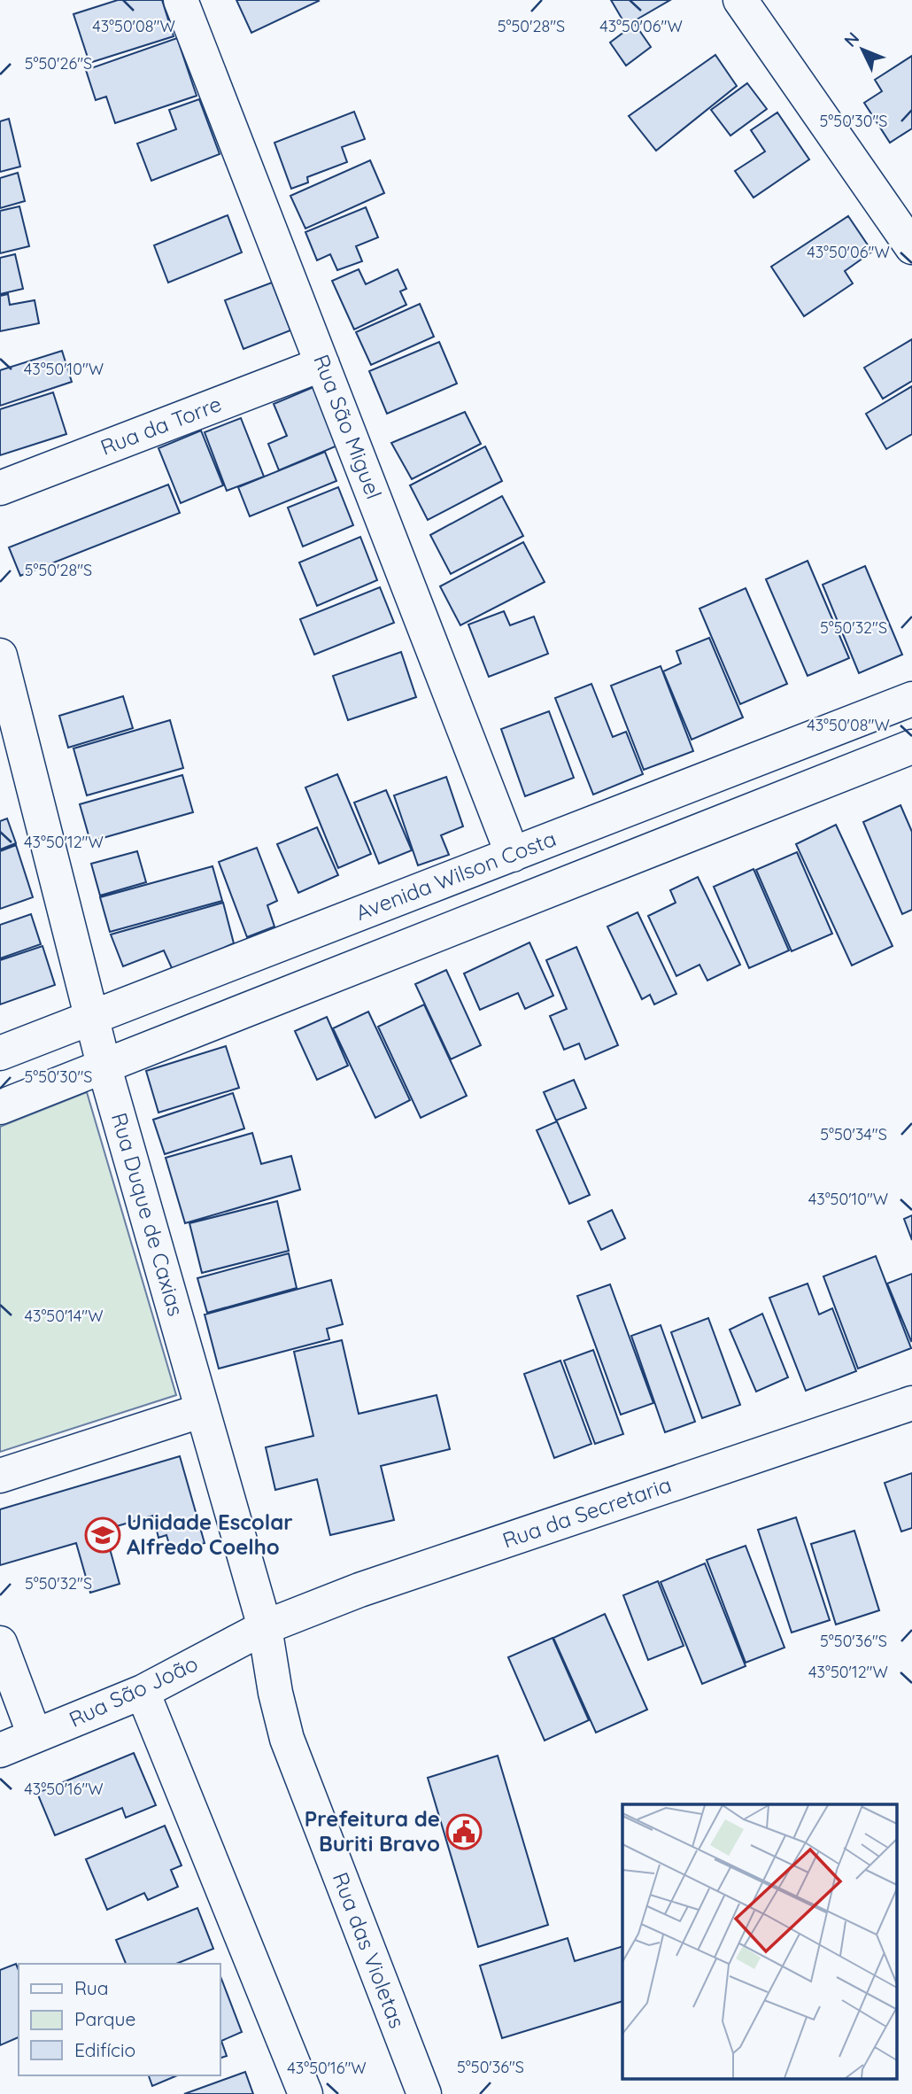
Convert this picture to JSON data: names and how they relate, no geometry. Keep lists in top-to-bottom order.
{
  "streets": {
    "street": [
      "Rua da Torre",
      "Rua São Miguel",
      "Avenida Wilson Costa",
      "Rua Duque de Caxias",
      "Rua da Secretaria",
      "Rua São João",
      "Rua das Violetas"
    ]
  },
  "crossings": [
    ["Rua da Torre", "Rua São Miguel"],
    ["Rua São Miguel", "Avenida Wilson Costa"],
    ["Avenida Wilson Costa", "Rua Duque de Caxias"],
    ["Rua Duque de Caxias", "Rua da Secretaria"],
    ["Rua Duque de Caxias", "Rua São João"],
    ["Rua Duque de Caxias", "Rua das Violetas"],
    ["Rua da Secretaria", "Rua São João"],
    ["Rua da Secretaria", "Rua das Violetas"],
    ["Rua São João", "Rua das Violetas"]
  ],
  "places": {
    "school or university": ["Unidade Escolar Alfredo Coelho"],
    "public building": ["Prefeitura de Buriti Bravo"]
  },
  "legend": ["Rua", "Parque", "Edifício"],
  "north": "top left",
  "coordinates": [
    "43°50'08\"W",
    "43°50'06\"W",
    "5°50'28\"S",
    "5°50'26\"S",
    "5°50'30\"S",
    "43°50'10\"W",
    "5°50'32\"S",
    "43°50'12\"W",
    "5°50'34\"S",
    "43°50'14\"W",
    "5°50'36\"S",
    "43°50'16\"W"
  ]
}
